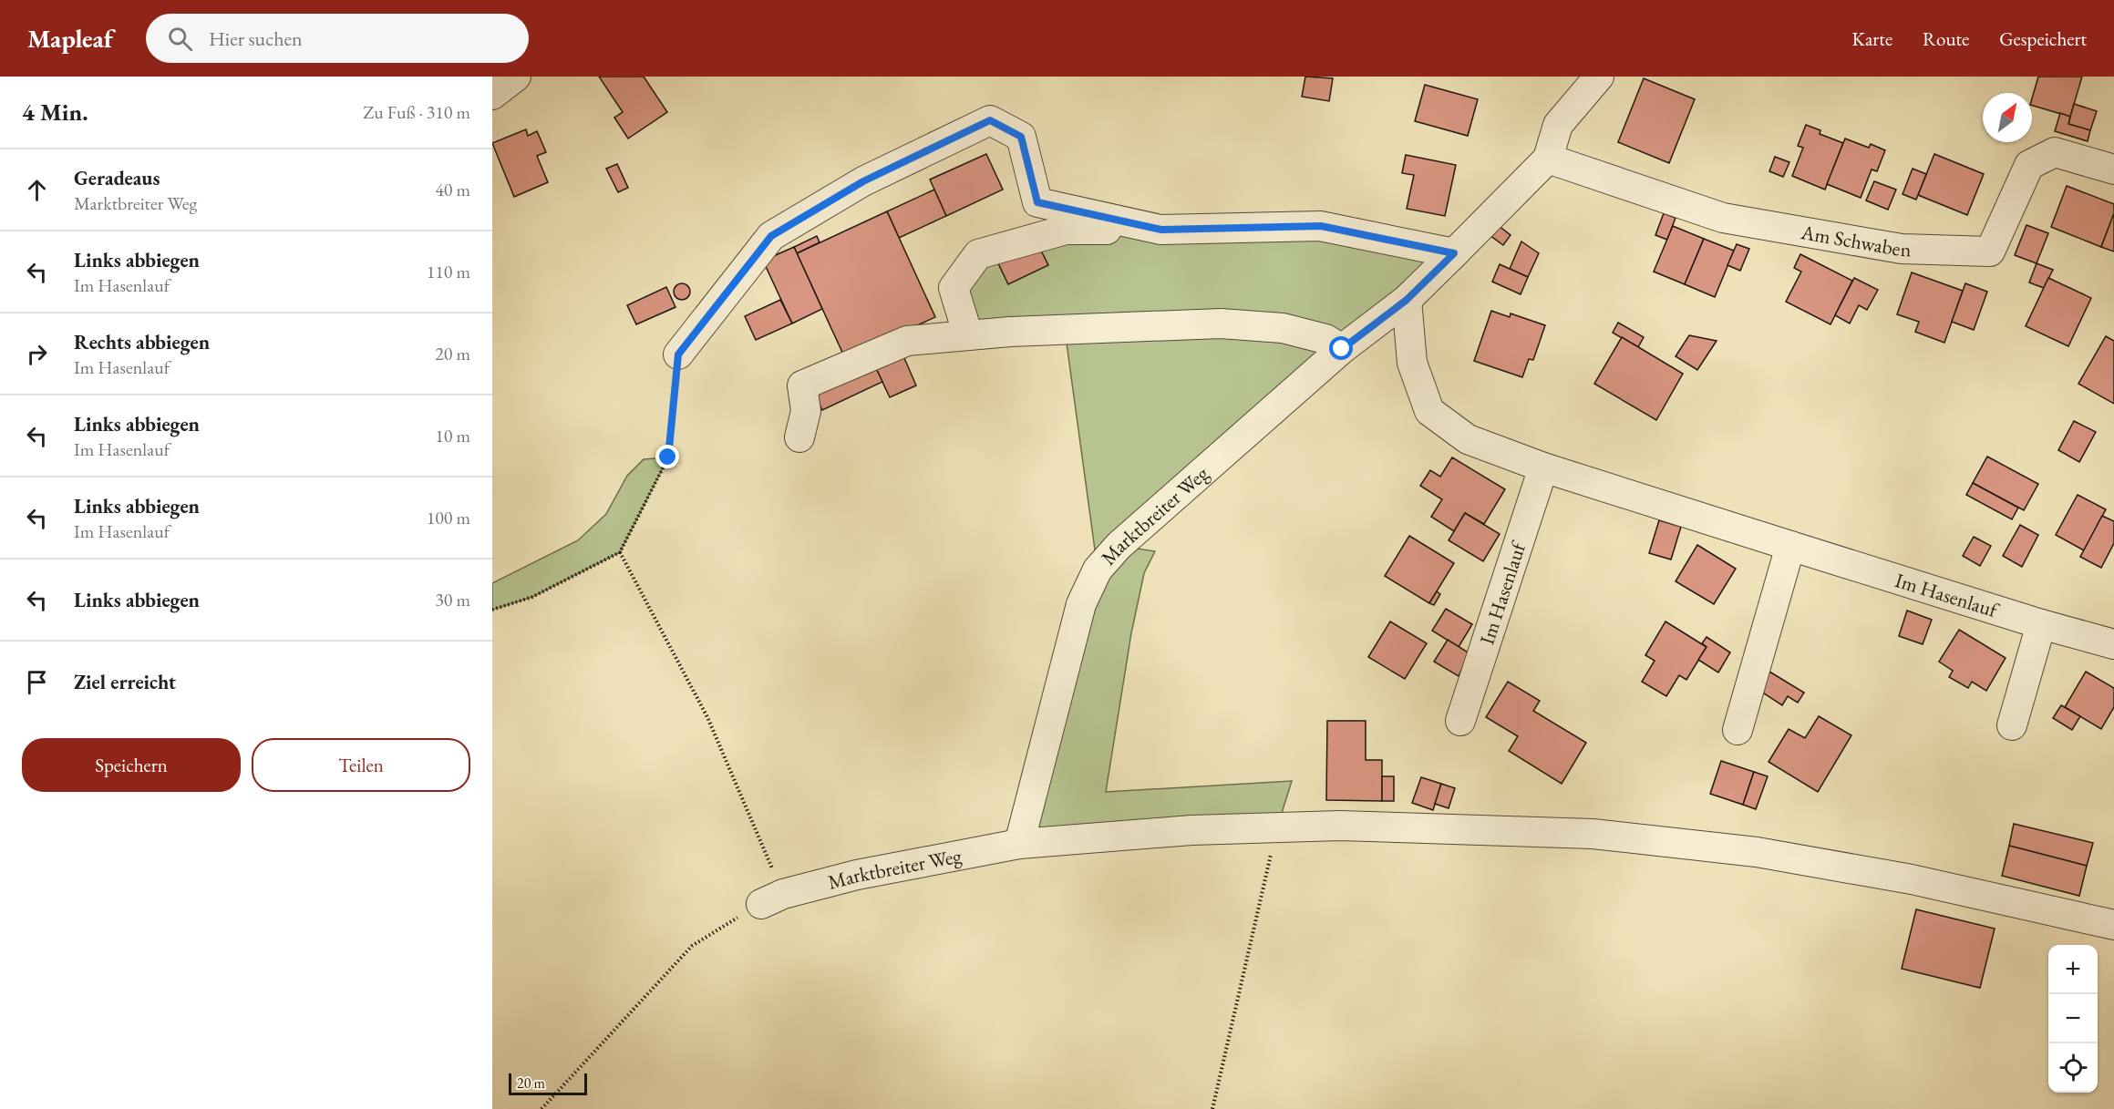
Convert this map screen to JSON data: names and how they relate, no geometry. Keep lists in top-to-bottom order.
{
  "streets": {
    "street": ["Am Schwaben", "Marktbreiter Weg", "Im Hasenlauf"]
  },
  "crossings": [
    ["Am Schwaben", "Marktbreiter Weg"],
    ["Marktbreiter Weg", "Im Hasenlauf"]
  ],
  "scale_bar": "20 m",
  "north": "top right",
  "page": {
    "header": "Mapleaf",
    "search": "Hier suchen",
    "nav": ["Karte", "Route", "Gespeichert"],
    "heading": ["4 Min.", "Zu Fuß · 310 m"],
    "list": [
      ["Geradeaus", "Marktbreiter Weg", "40 m"],
      ["Links abbiegen", "Im Hasenlauf", "110 m"],
      ["Rechts abbiegen", "Im Hasenlauf", "20 m"],
      ["Links abbiegen", "Im Hasenlauf", "10 m"],
      ["Links abbiegen", "Im Hasenlauf", "100 m"],
      ["Links abbiegen", "30 m"],
      "Ziel erreicht"
    ],
    "buttons": ["Speichern", "Teilen"],
    "map_buttons": ["+", "−"],
    "scale": "20 m"
  }
}
